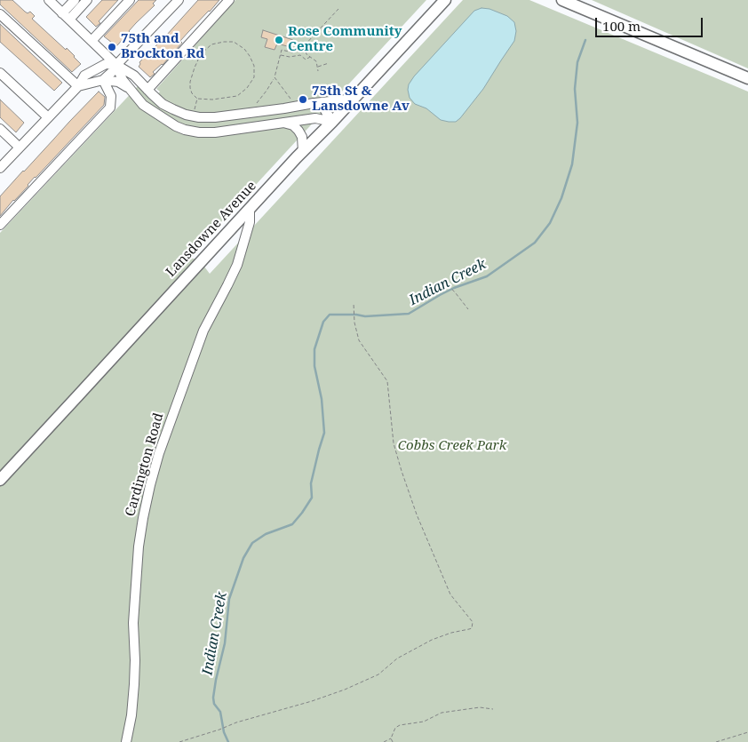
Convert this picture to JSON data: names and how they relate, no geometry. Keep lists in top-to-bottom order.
{
  "streets": {
    "main road": ["Lansdowne Avenue"],
    "street": ["Cardington Road"]
  },
  "crossings": [
    ["Lansdowne Avenue", "Cardington Road"]
  ],
  "water": ["Indian Creek"],
  "parks": ["Cobbs Creek Park"],
  "places": ["Rose Community Centre", "75th and Brockton Rd", "75th St & Lansdowne Av"],
  "scale_bar": "100 m"
}
